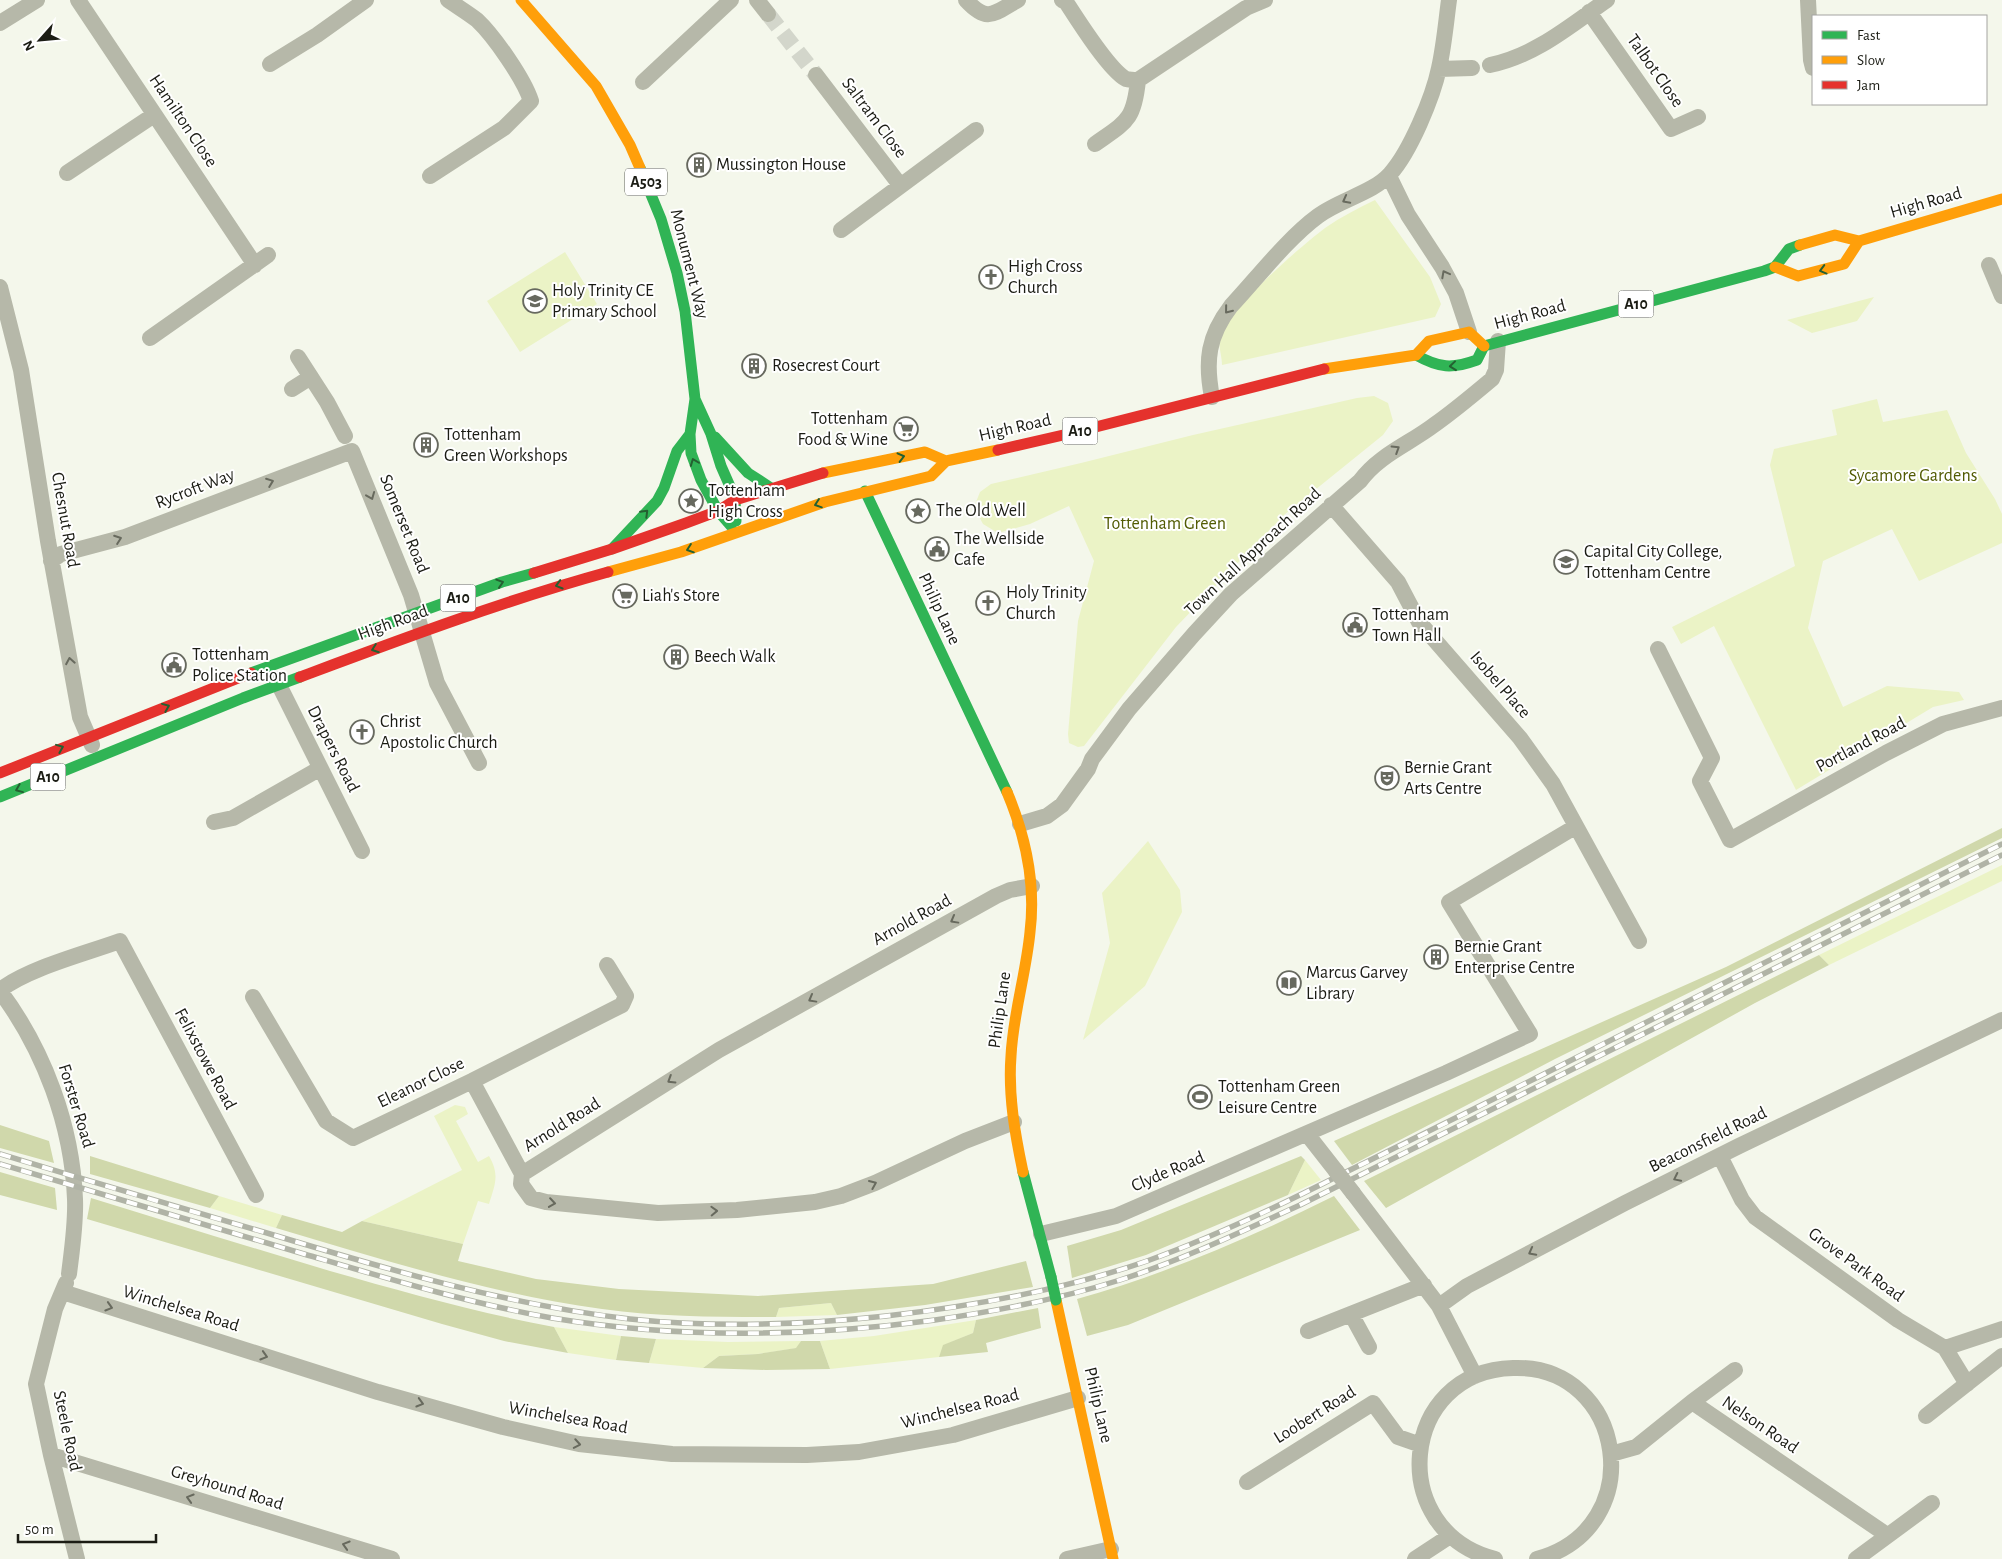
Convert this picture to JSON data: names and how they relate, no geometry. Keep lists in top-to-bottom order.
{
  "streets": {
    "main road": [
      "A503",
      "High Road",
      "Monument Way",
      "A10",
      "Philip Lane"
    ],
    "street": [
      "Talbot Close",
      "Saltram Close",
      "Hamilton Close",
      "Rycroft Way",
      "Chesnut Road",
      "Somerset Road",
      "Town Hall Approach Road",
      "Isobel Place",
      "Portland Road",
      "Drapers Road",
      "Arnold Road",
      "Felixstowe Road",
      "Eleanor Close",
      "Forster Road",
      "Beaconsfield Road",
      "Clyde Road",
      "Grove Park Road",
      "Winchelsea Road",
      "Loobert Road",
      "Nelson Road",
      "Steele Road",
      "Greyhound Road"
    ]
  },
  "crossings": [
    ["A503", "High Road"],
    ["A503", "Monument Way"],
    ["High Road", "Monument Way"],
    ["High Road", "Chesnut Road"],
    ["High Road", "Somerset Road"],
    ["High Road", "Town Hall Approach Road"],
    ["High Road", "Philip Lane"],
    ["High Road", "Drapers Road"],
    ["Rycroft Way", "Chesnut Road"],
    ["Rycroft Way", "Somerset Road"],
    ["Town Hall Approach Road", "Philip Lane"],
    ["Town Hall Approach Road", "Isobel Place"],
    ["Philip Lane", "Arnold Road"],
    ["Philip Lane", "Clyde Road"],
    ["Philip Lane", "Winchelsea Road"],
    ["Isobel Place", "Clyde Road"],
    ["Felixstowe Road", "Forster Road"],
    ["Forster Road", "Winchelsea Road"],
    ["Forster Road", "Steele Road"],
    ["Beaconsfield Road", "Grove Park Road"],
    ["Winchelsea Road", "Steele Road"],
    ["Steele Road", "Greyhound Road"]
  ],
  "one_way": [
    "Rycroft Way",
    "Chesnut Road",
    "Somerset Road",
    "Beaconsfield Road",
    "Winchelsea Road",
    "Greyhound Road"
  ],
  "parks": ["Sycamore Gardens", "Tottenham Green"],
  "places": {
    "building": [
      "Mussington House",
      "Rosecrest Court",
      "Tottenham Green Workshops",
      "Beech Walk",
      "Bernie Grant Enterprise Centre"
    ],
    "church": ["High Cross Church", "Holy Trinity Church", "Christ Apostolic Church"],
    "school or university": ["Holy Trinity CE Primary School", "Capital City College, Tottenham Centre"],
    "supermarket": ["Tottenham Food & Wine", "Liah's Store"],
    "place": ["Tottenham High Cross", "The Old Well"],
    "public building": ["The Wellside Cafe", "Tottenham Town Hall", "Tottenham Police Station"],
    "theatre": ["Bernie Grant Arts Centre"],
    "library": ["Marcus Garvey Library"],
    "sports": ["Tottenham Green Leisure Centre"]
  },
  "legend": ["Fast", "Slow", "Jam"],
  "scale_bar": "50 m",
  "north": "bottom left"
}
